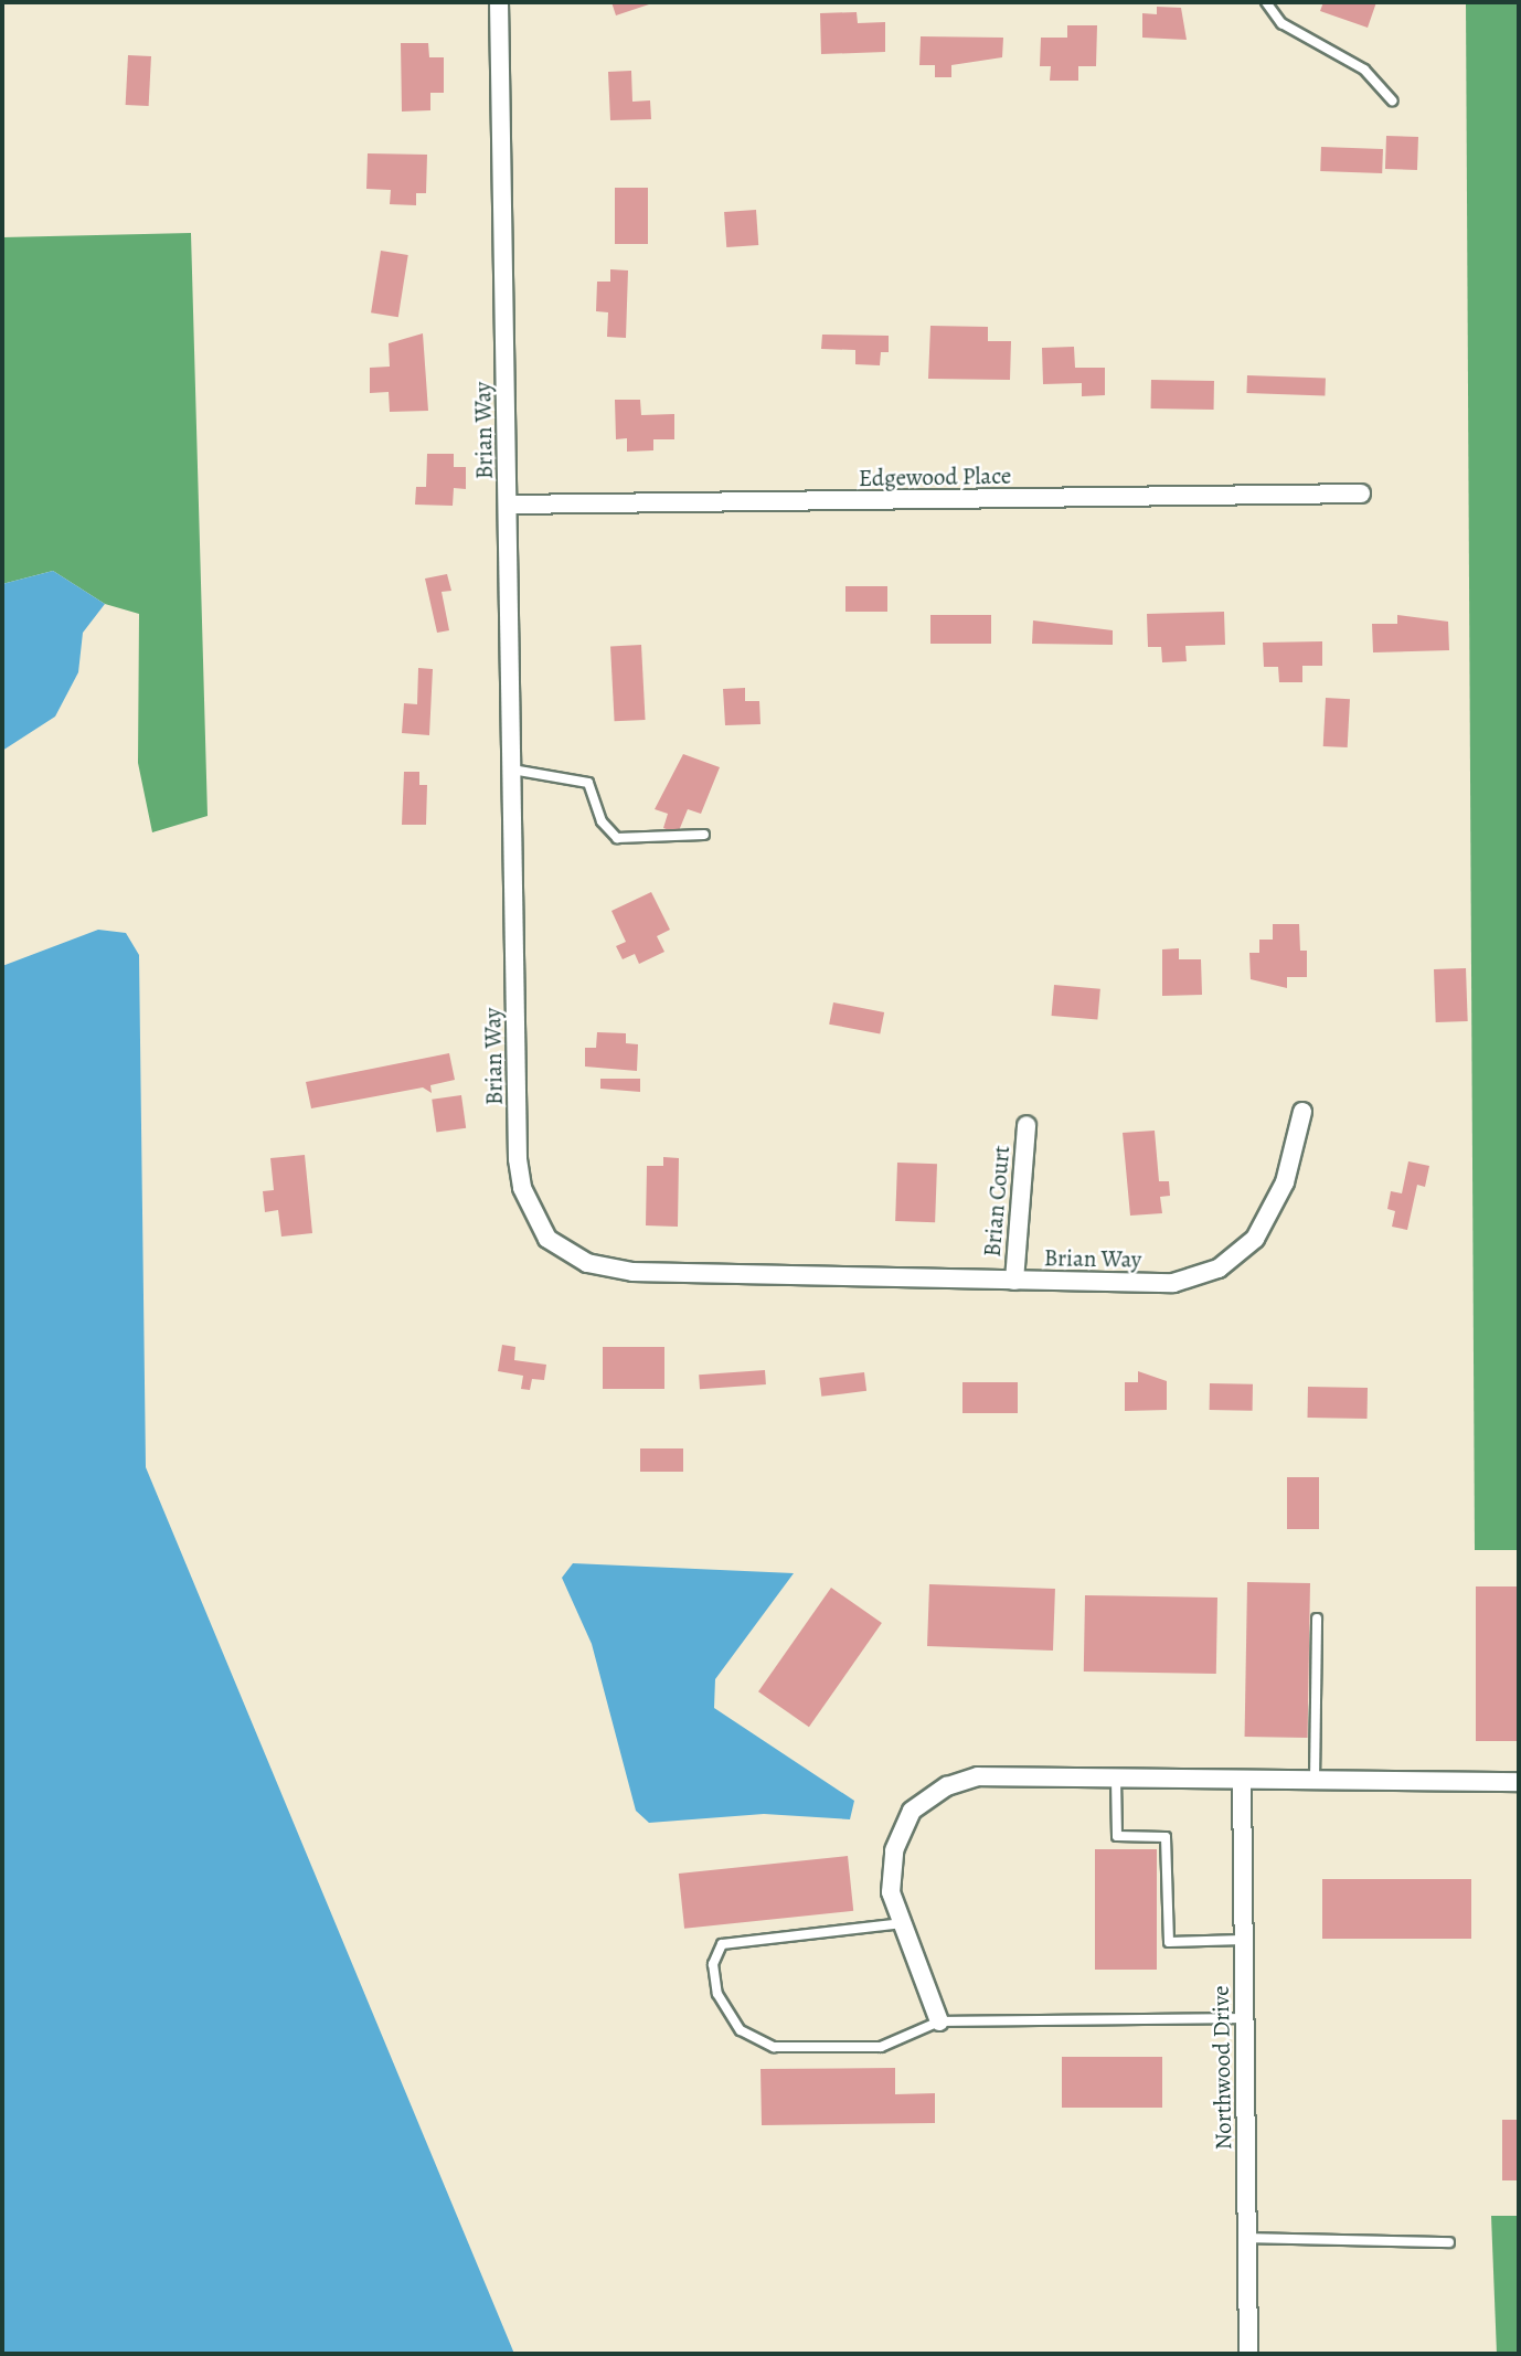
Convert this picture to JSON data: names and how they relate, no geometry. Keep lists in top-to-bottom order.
{
  "streets": {
    "street": [
      "Brian Way",
      "Edgewood Place",
      "Brian Court",
      "Northwood Drive"
    ]
  },
  "crossings": [
    ["Brian Way", "Edgewood Place"],
    ["Brian Way", "Brian Court"]
  ]
}
